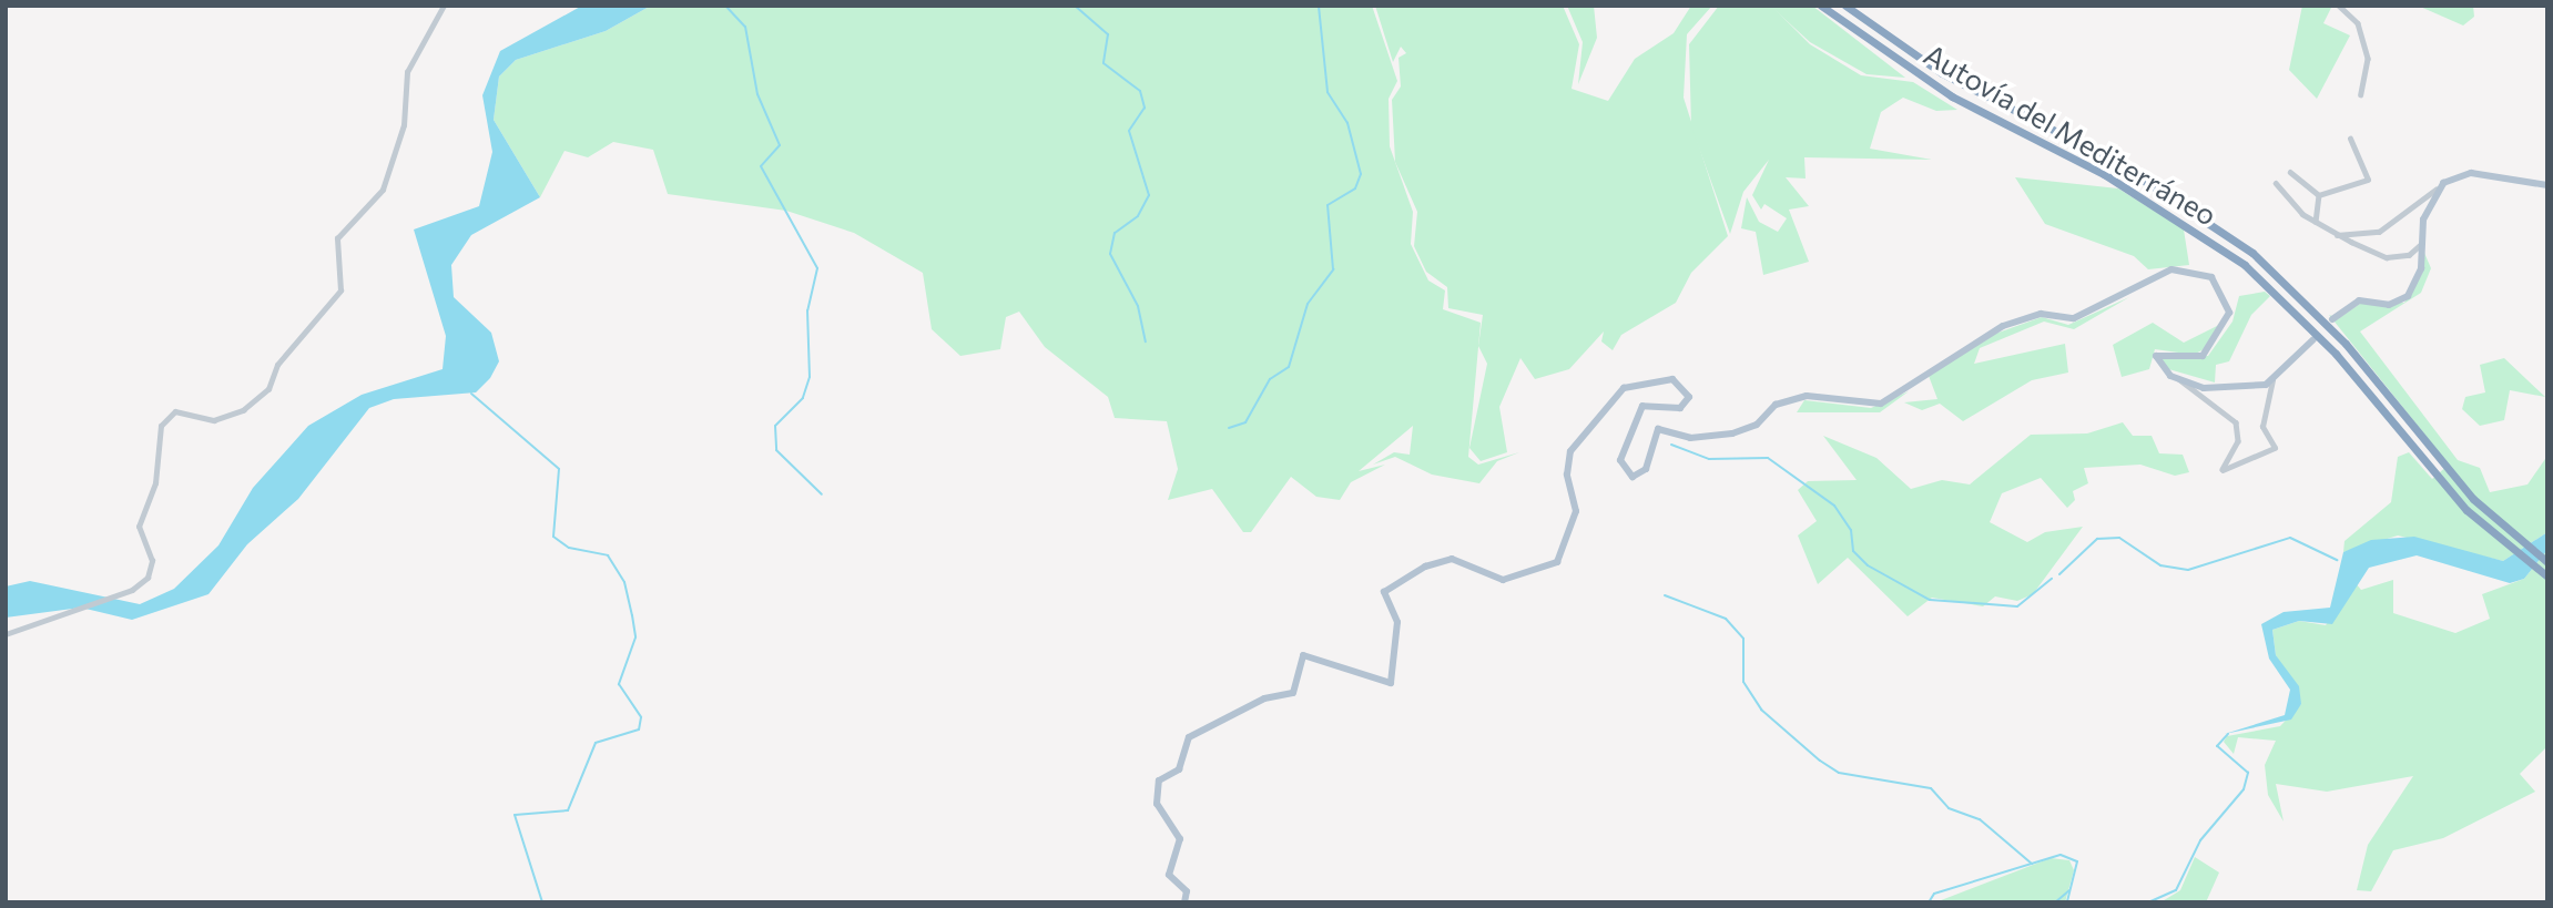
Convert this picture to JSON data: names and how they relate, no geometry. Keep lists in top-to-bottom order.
{
  "streets": {
    "highway": ["Autovía del Mediterráneo"]
  }
}
